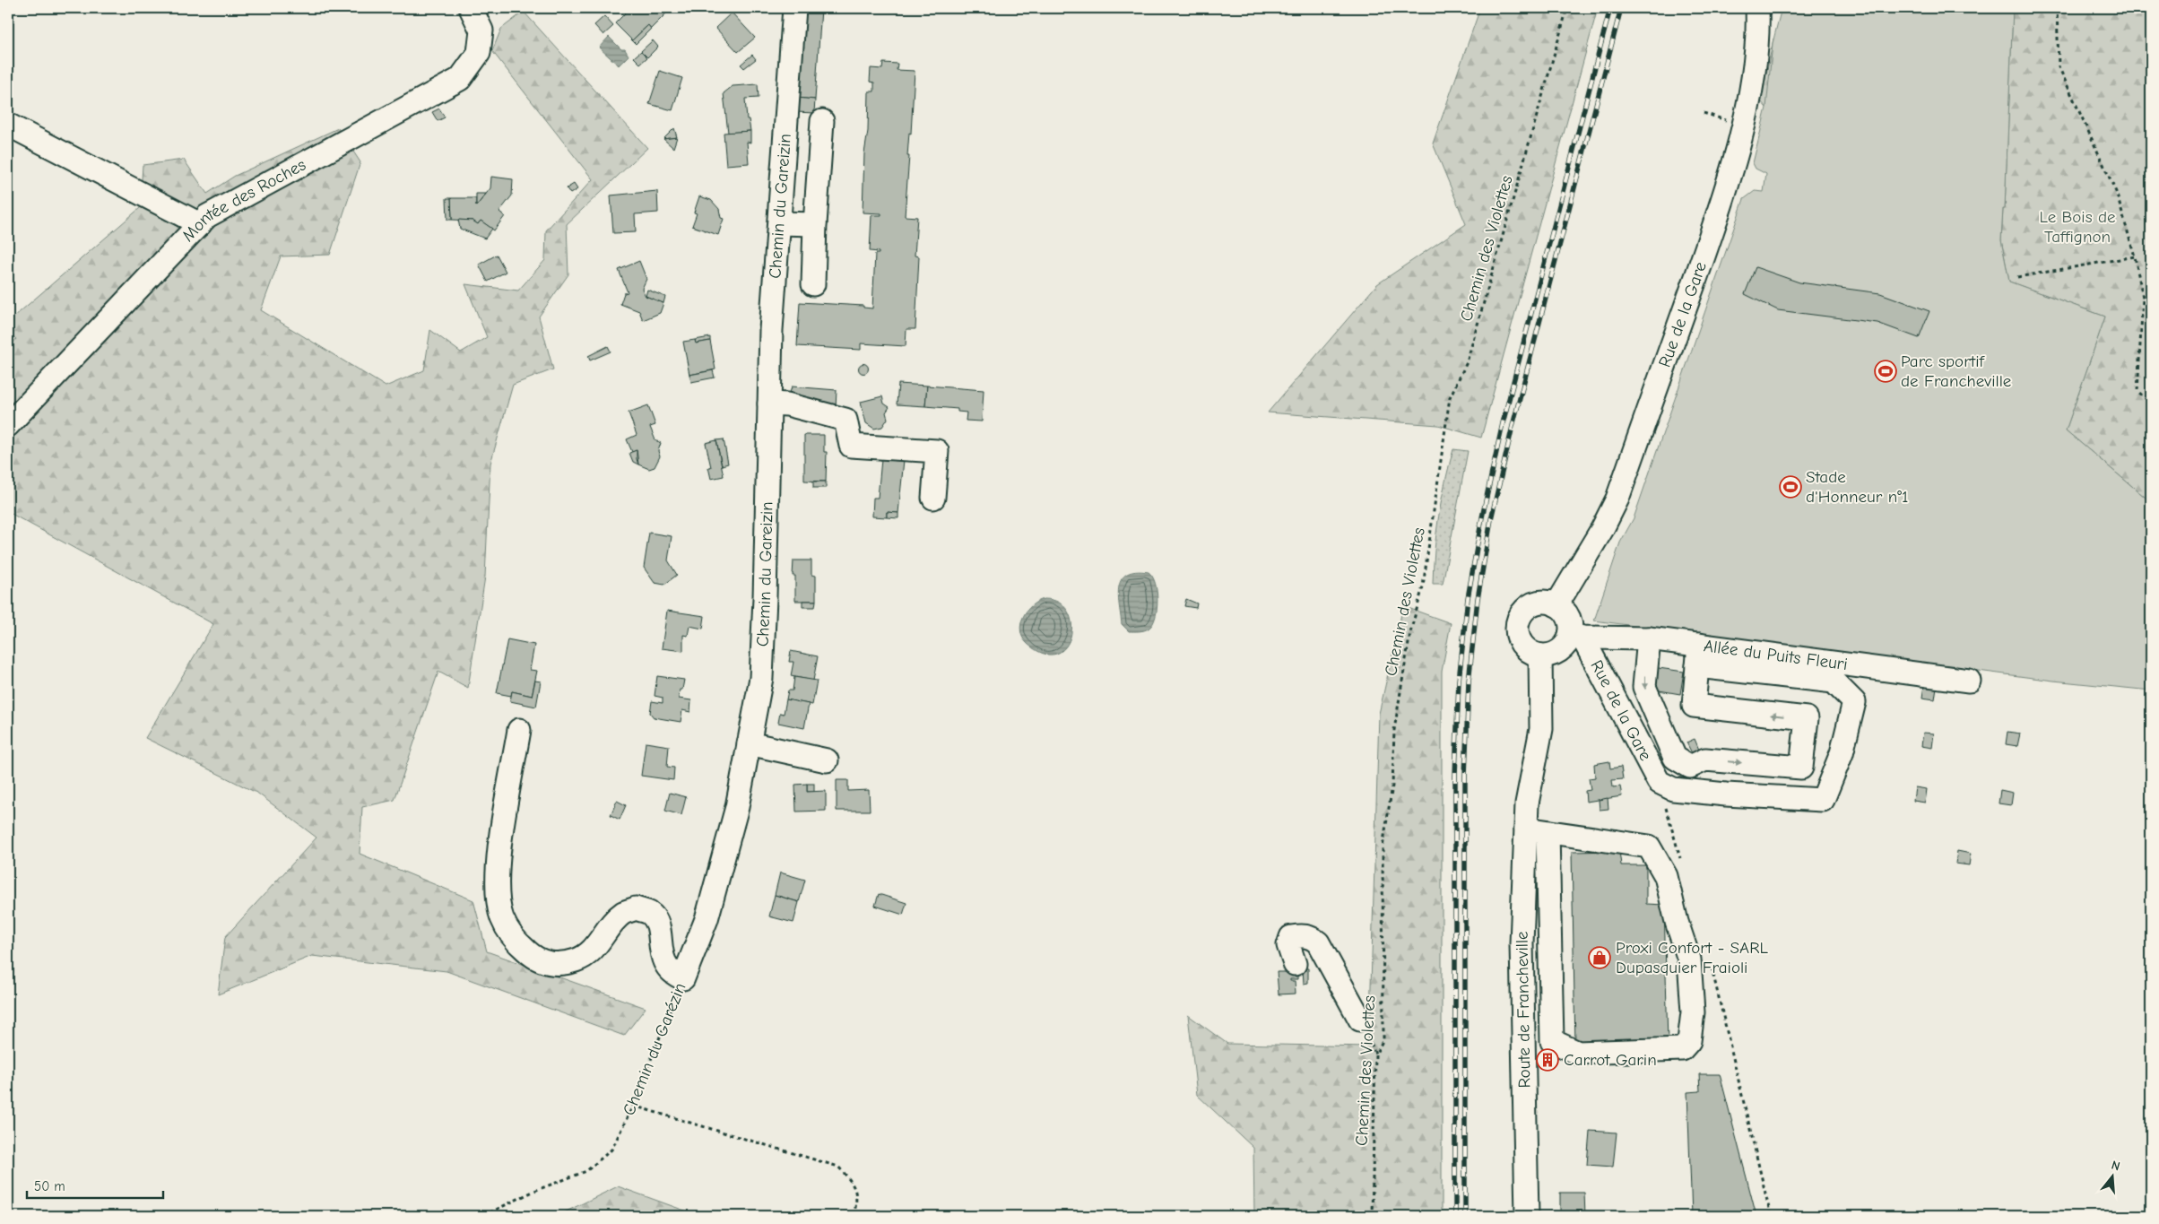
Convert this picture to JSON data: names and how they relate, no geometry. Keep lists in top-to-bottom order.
{
  "streets": {
    "street": [
      "Montée des Roches",
      "Chemin du Gareizin",
      "Rue de la Gare",
      "Allée du Puits Fleuri",
      "Route de Francheville",
      "Chemin du Garézin"
    ],
    "path": ["Chemin des Violettes"]
  },
  "crossings": [
    ["Chemin du Gareizin", "Chemin du Garézin"],
    ["Rue de la Gare", "Allée du Puits Fleuri"],
    ["Rue de la Gare", "Route de Francheville"],
    ["Allée du Puits Fleuri", "Route de Francheville"]
  ],
  "parks": ["Le Bois de Taffignon"],
  "places": {
    "sports": ["Parc sportif de Francheville", "Stade d'Honneur n°1"],
    "shop": ["Proxi Confort - SARL Dupasquier Fraioli"],
    "building": ["Carrot Garin"]
  },
  "scale_bar": "50 m",
  "north": "top"
}
